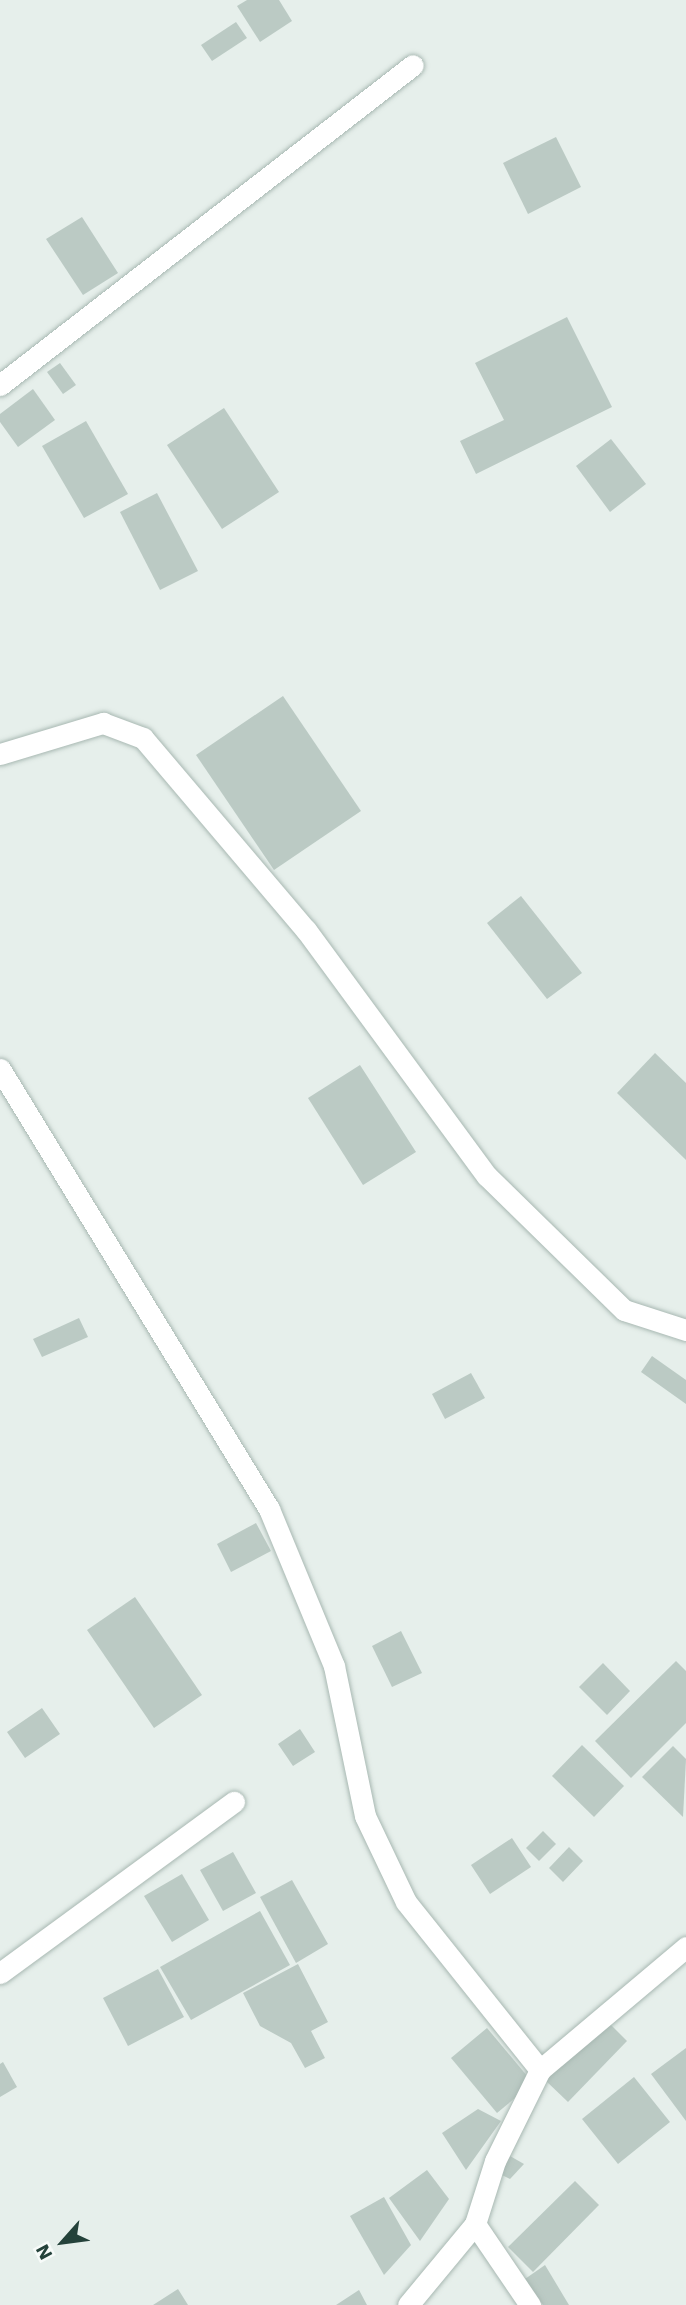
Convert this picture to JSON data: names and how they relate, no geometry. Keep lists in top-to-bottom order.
{
  "north": "bottom left"
}
